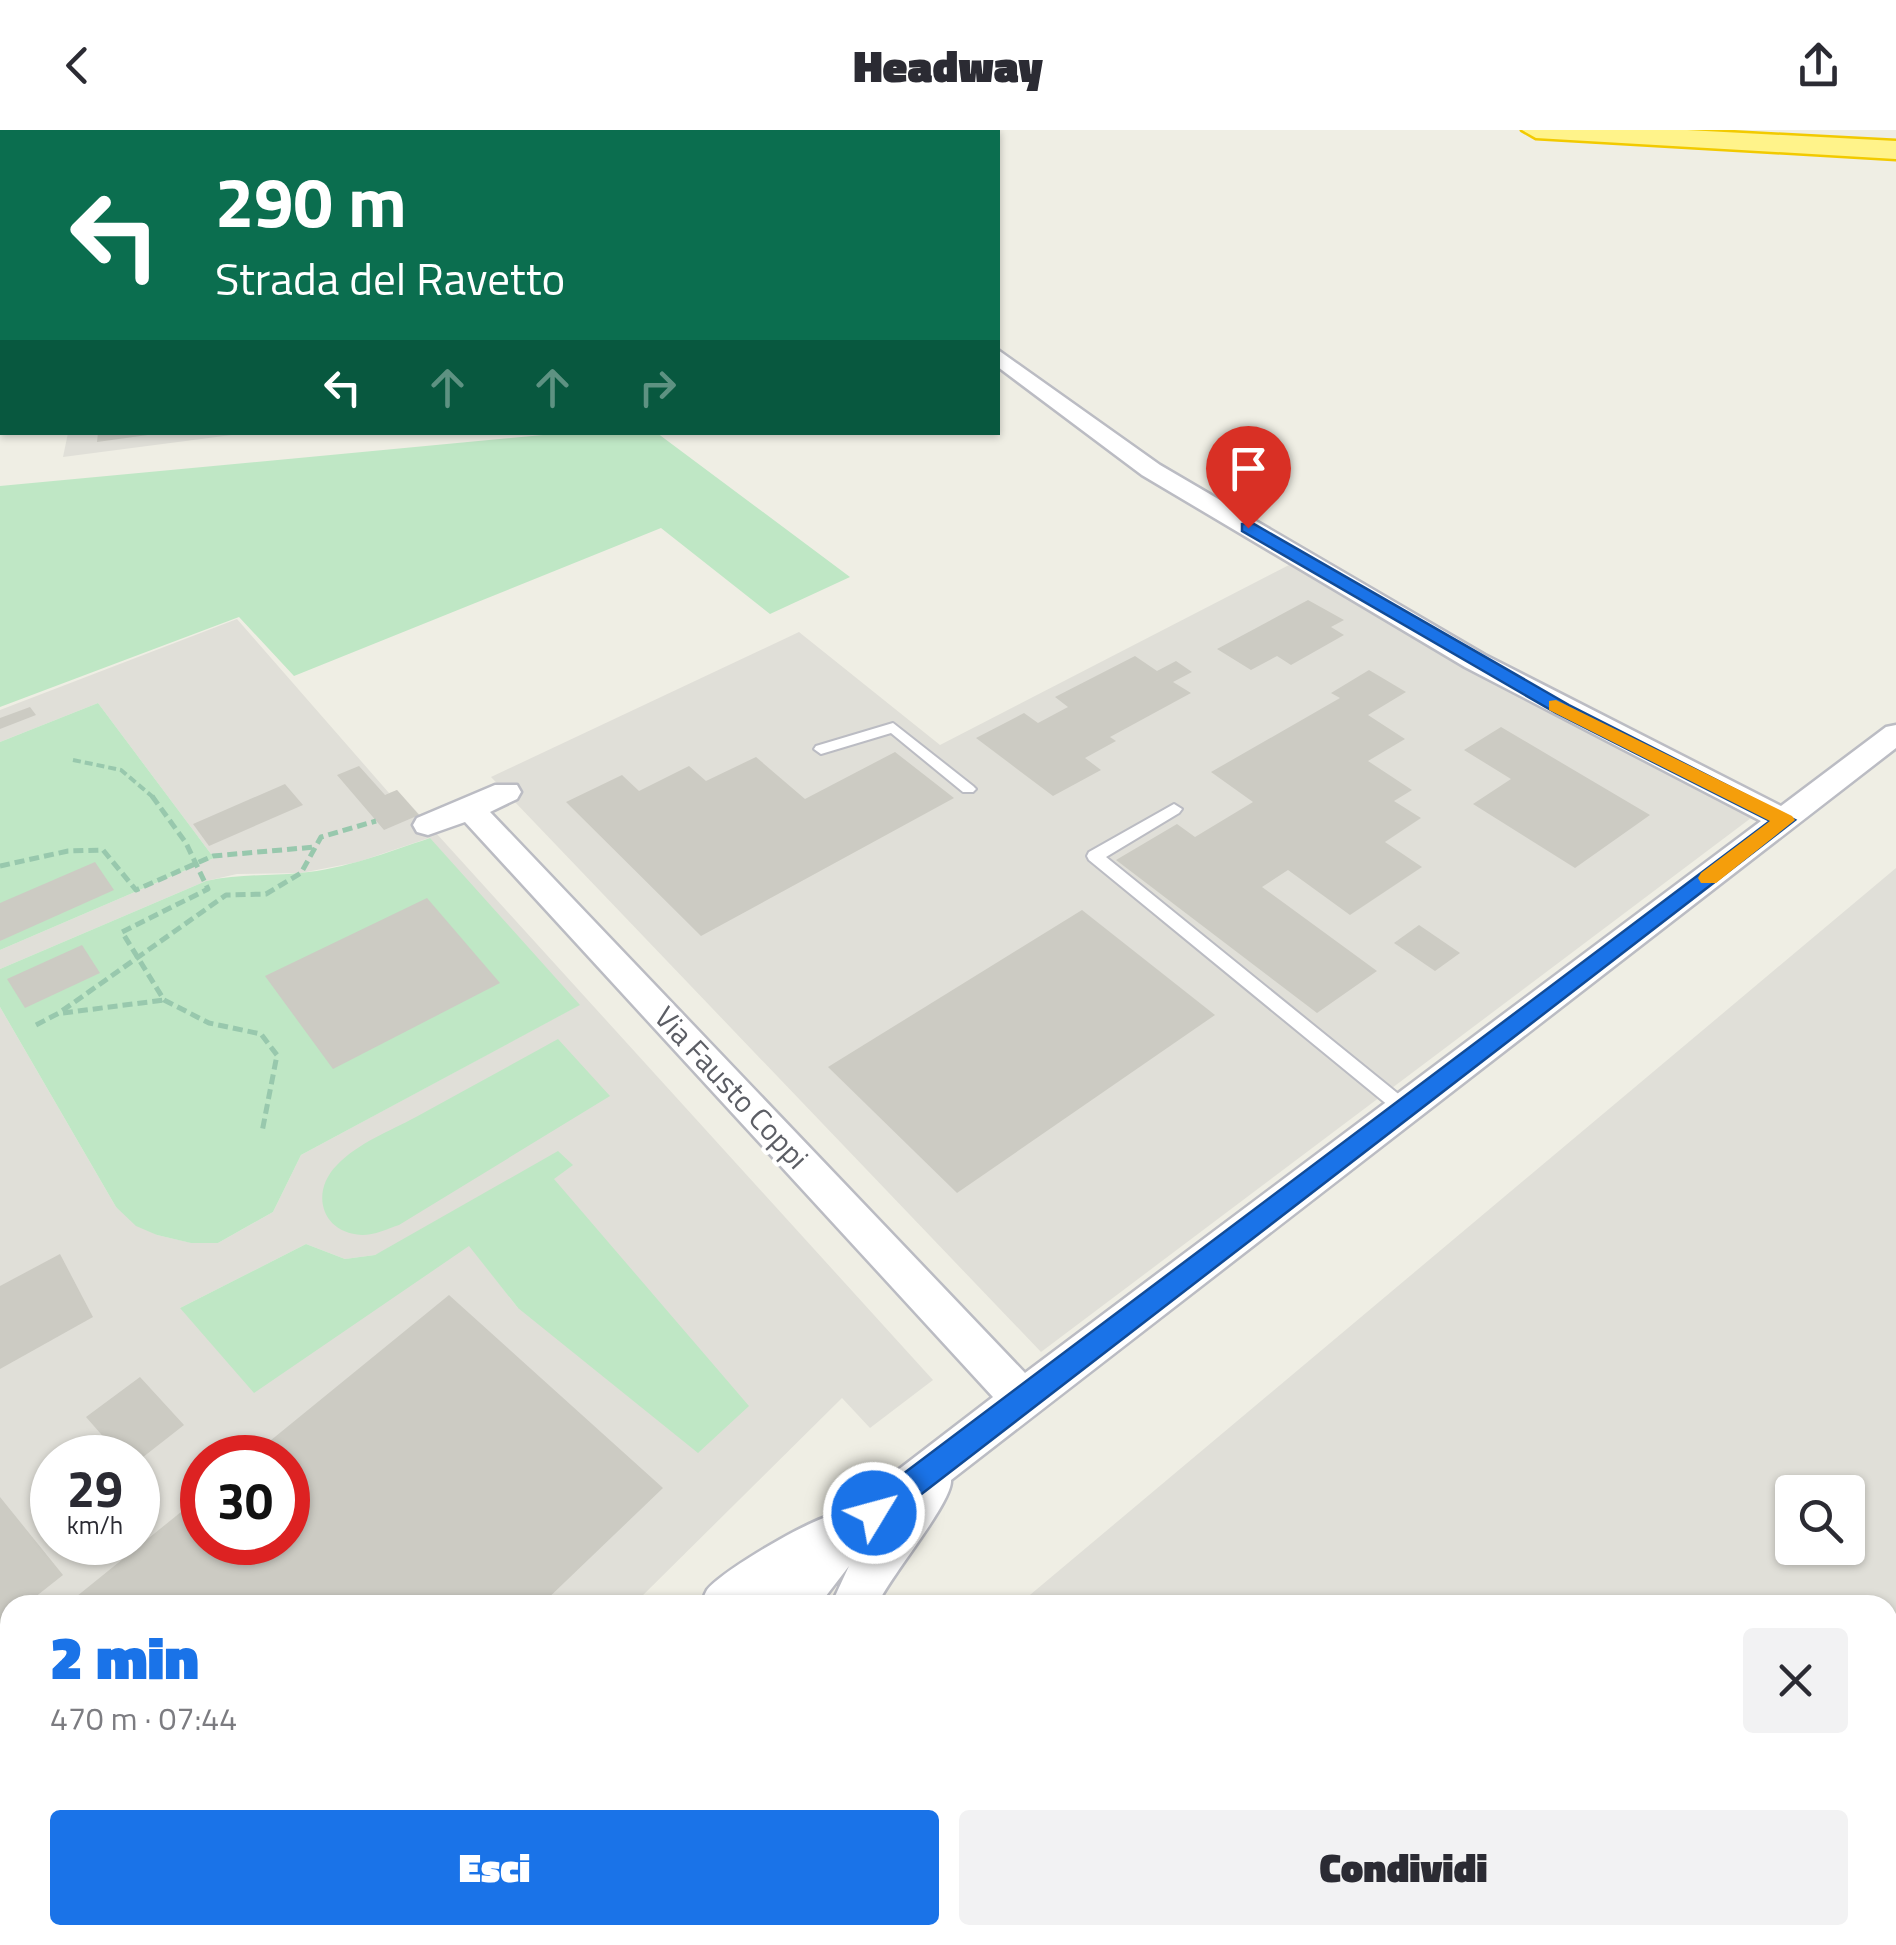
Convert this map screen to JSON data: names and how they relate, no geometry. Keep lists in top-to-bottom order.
{
  "streets": {
    "street": ["Via Fausto Coppi"]
  },
  "page": {
    "header": "Headway",
    "turn": ["290 m", "Strada del Ravetto"],
    "speed": "29 km/h",
    "limit": "30",
    "heading": ["2 min", "470 m · 07:44"],
    "buttons": ["Esci", "Condividi"]
  }
}
